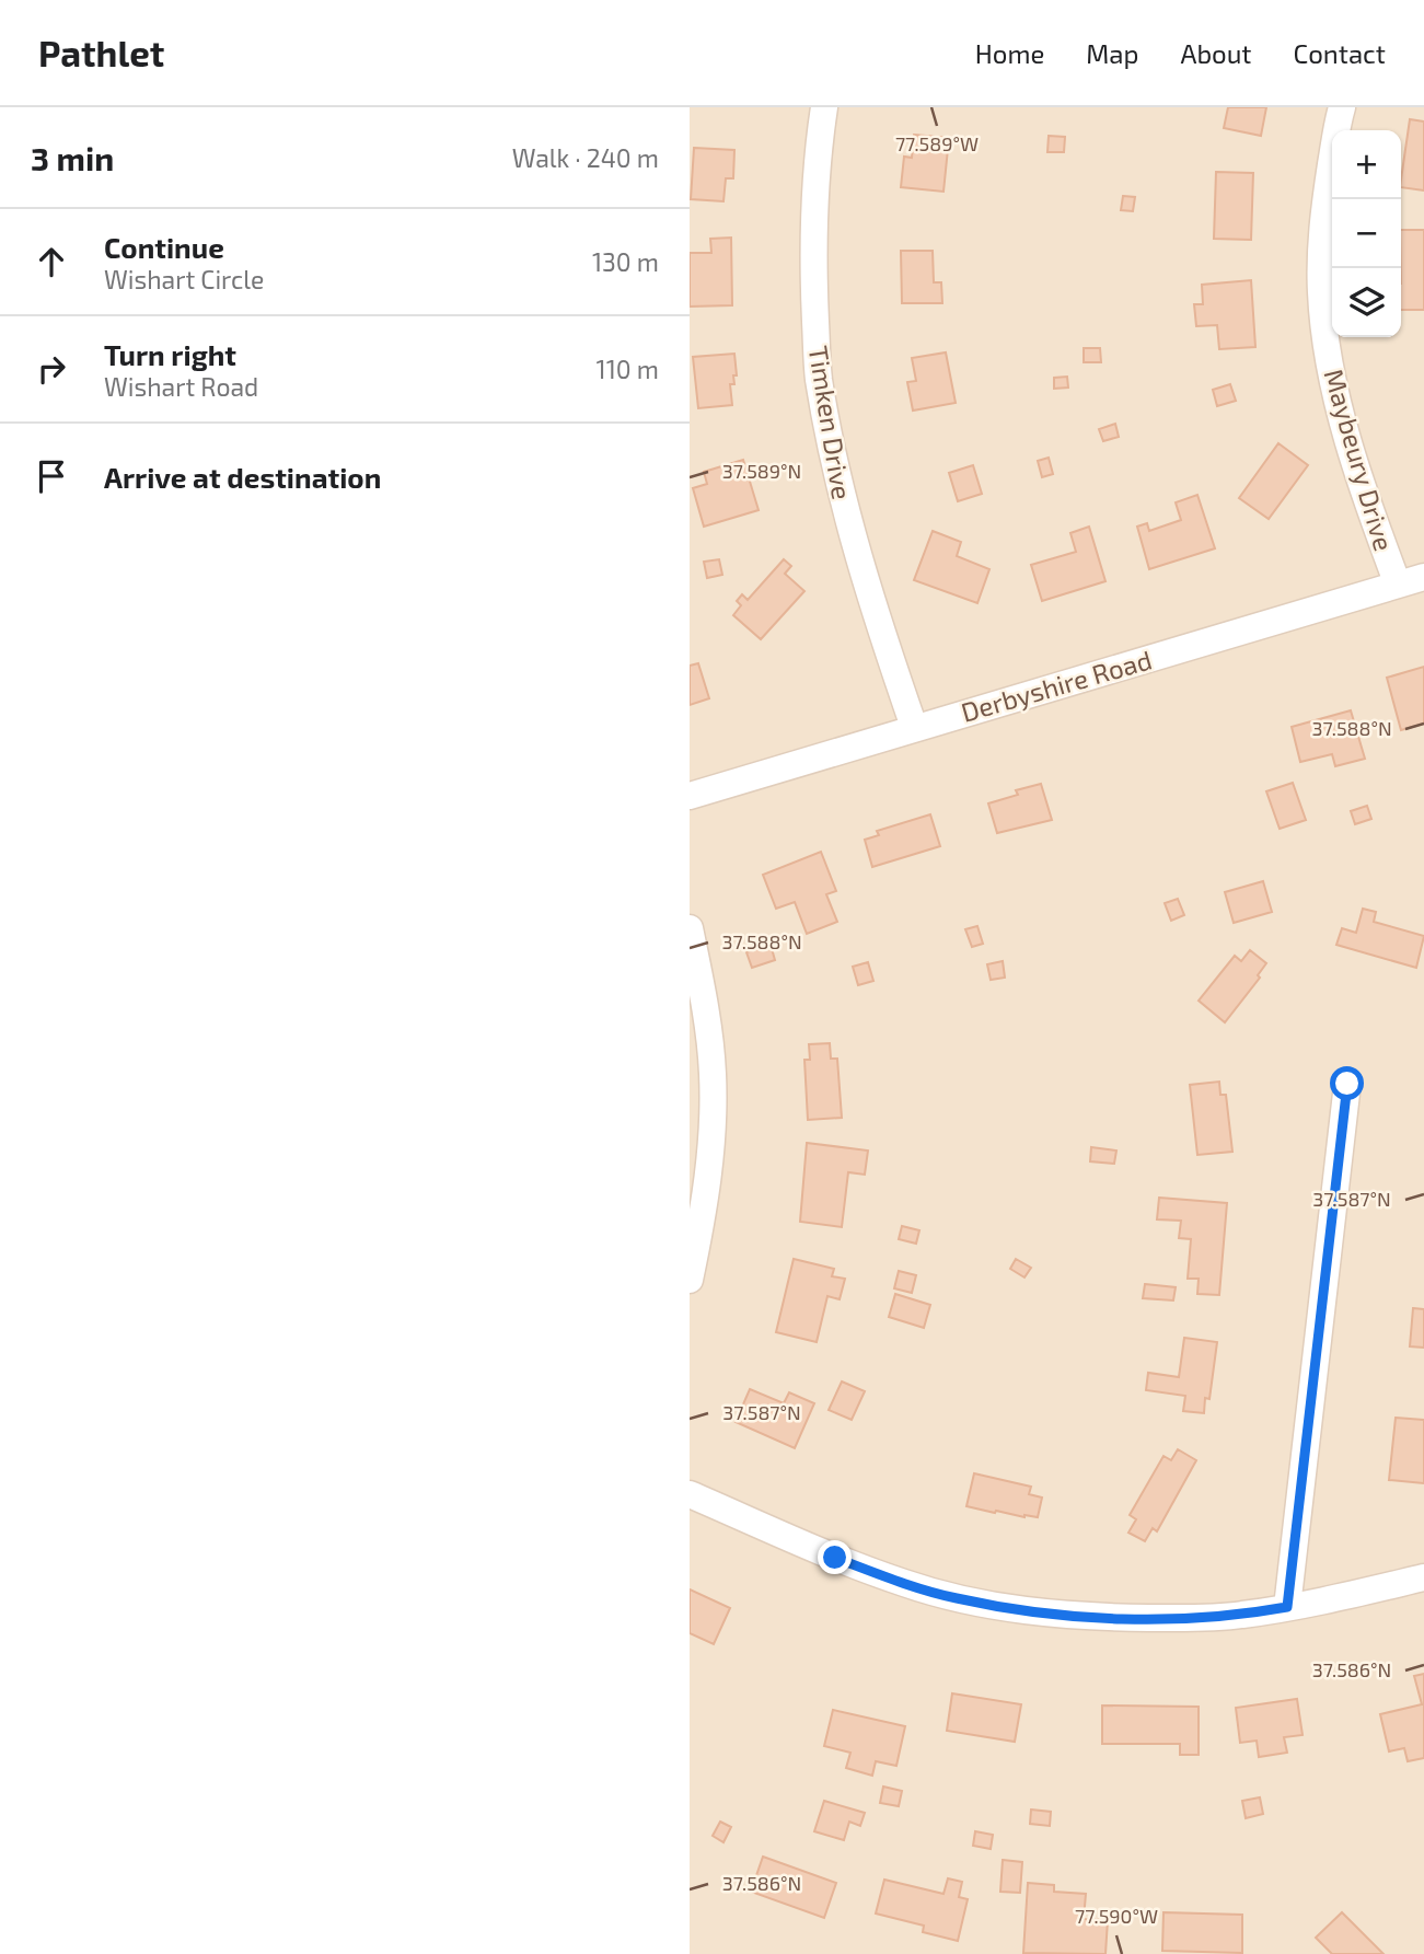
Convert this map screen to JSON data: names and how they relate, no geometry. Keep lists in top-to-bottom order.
{
  "streets": {
    "street": ["Timken Drive", "Maybeury Drive", "Derbyshire Road"]
  },
  "crossings": [
    ["Timken Drive", "Derbyshire Road"],
    ["Maybeury Drive", "Derbyshire Road"]
  ],
  "page": {
    "header": "Pathlet",
    "nav": [
      "Home",
      "Map",
      "About",
      "Contact"
    ],
    "heading": ["3 min", "Walk · 240 m"],
    "map_buttons": ["+", "−"],
    "list": [
      ["Continue", "Wishart Circle", "130 m"],
      ["Turn right", "Wishart Road", "110 m"],
      "Arrive at destination"
    ]
  },
  "coordinates": [
    "77.589°W",
    "37.589°N",
    "37.588°N",
    "37.587°N",
    "37.586°N",
    "77.590°W"
  ]
}
